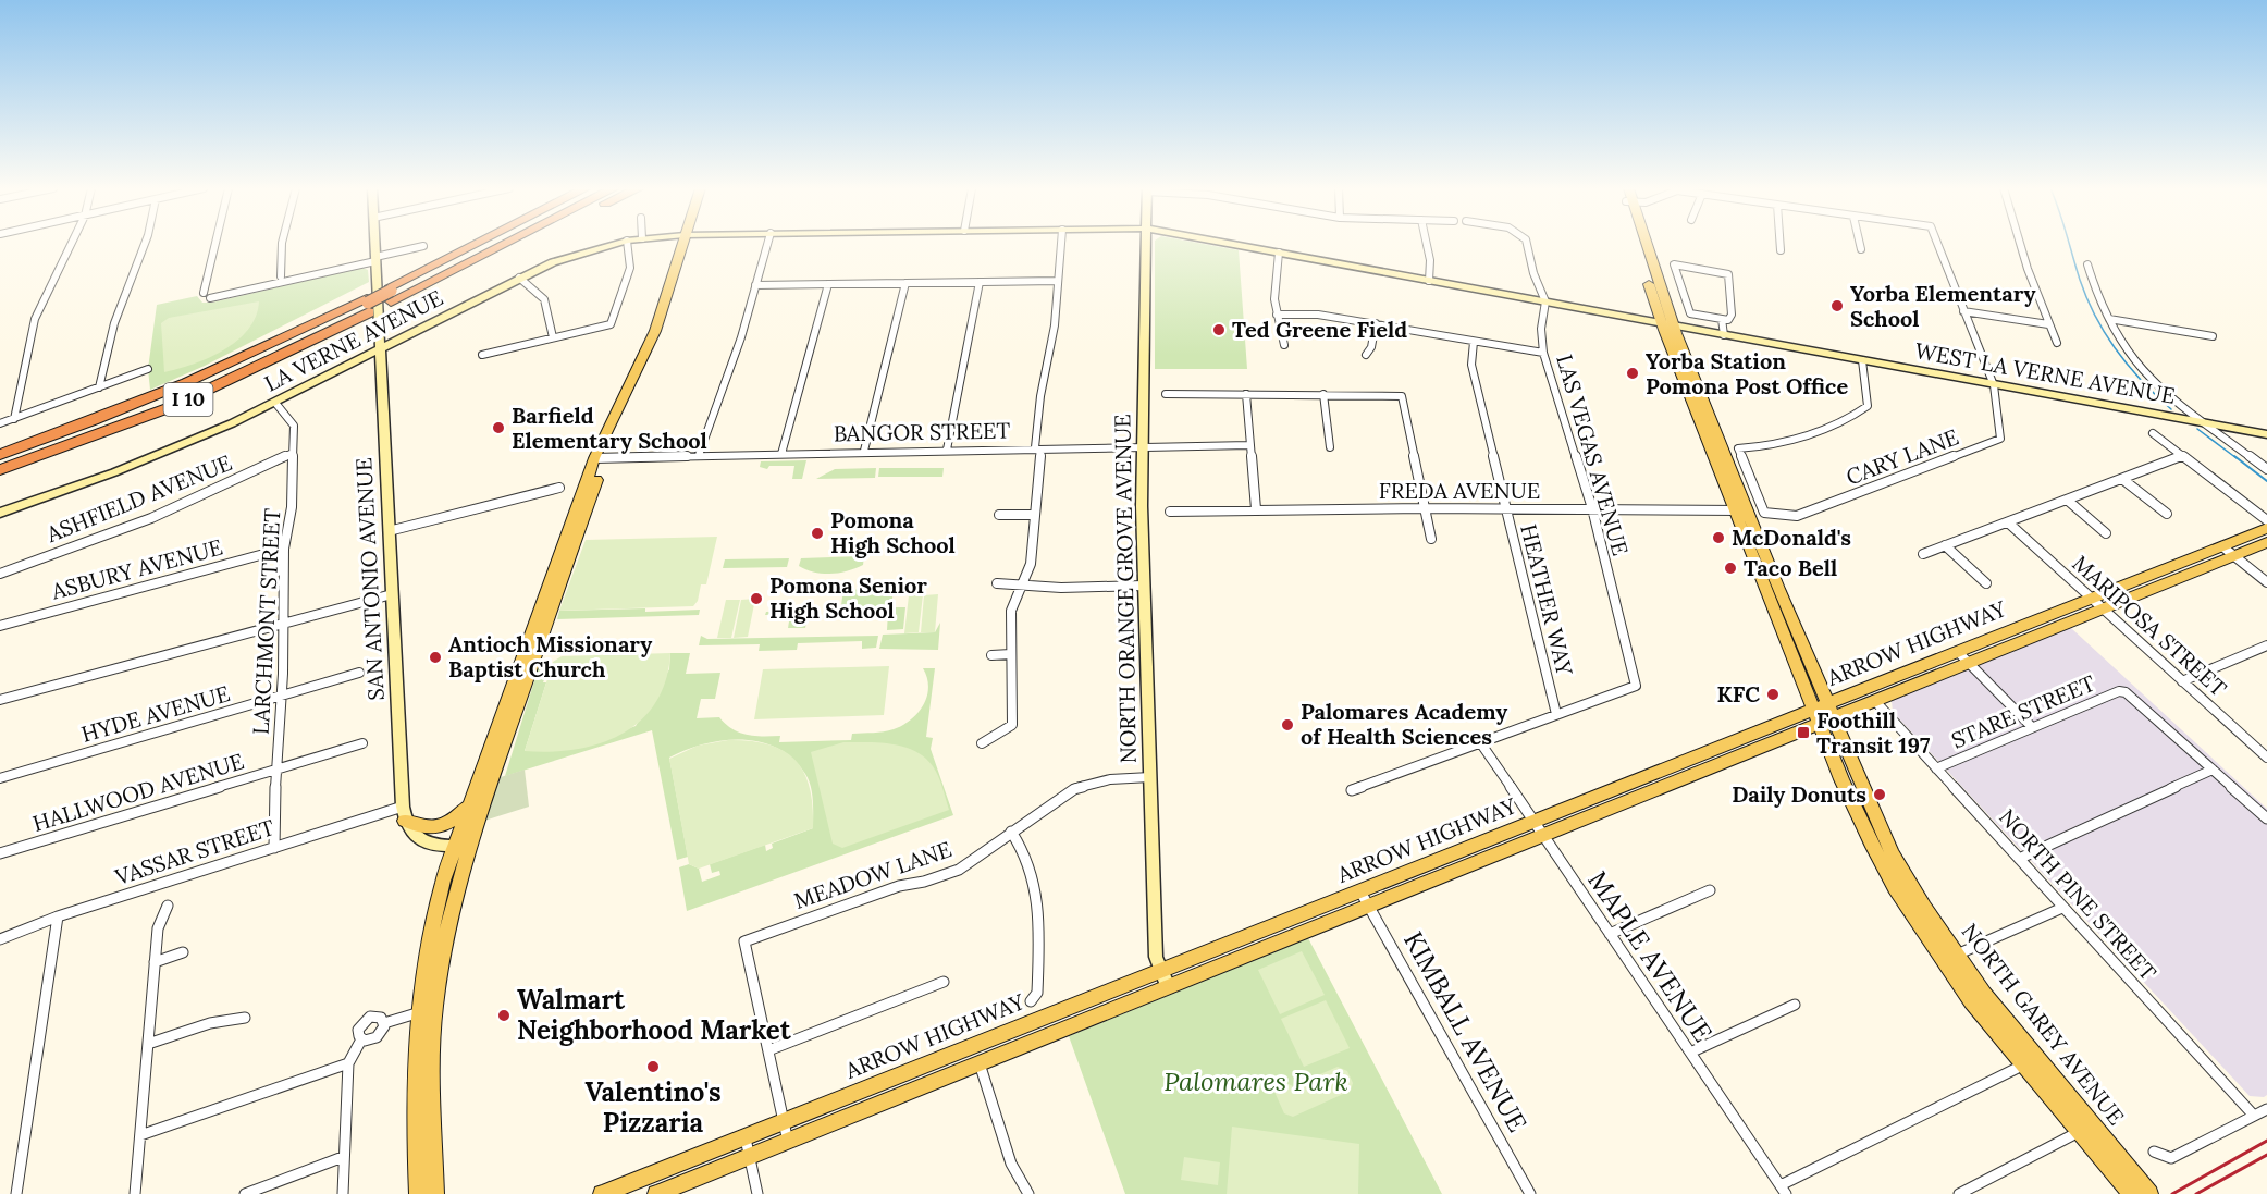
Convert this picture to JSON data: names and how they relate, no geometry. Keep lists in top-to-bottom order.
{
  "streets": {
    "highway": ["I 10"],
    "main road": [
      "LA VERNE AVENUE",
      "WEST LA VERNE AVENUE",
      "SAN ANTONIO AVENUE",
      "NORTH ORANGE GROVE AVENUE",
      "ARROW HIGHWAY",
      "NORTH GAREY AVENUE"
    ],
    "street": [
      "BANGOR STREET",
      "LAS VEGAS AVENUE",
      "CARY LANE",
      "FREDA AVENUE",
      "ASHFIELD AVENUE",
      "ASBURY AVENUE",
      "HEATHER WAY",
      "LARCHMONT STREET",
      "MARIPOSA STREET",
      "STARE STREET",
      "HYDE AVENUE",
      "HALLWOOD AVENUE",
      "VASSAR STREET",
      "MEADOW LANE",
      "NORTH PINE STREET",
      "MAPLE AVENUE",
      "KIMBALL AVENUE"
    ]
  },
  "crossings": [
    ["LA VERNE AVENUE", "WEST LA VERNE AVENUE"],
    ["LA VERNE AVENUE", "LAS VEGAS AVENUE"],
    ["LA VERNE AVENUE", "SAN ANTONIO AVENUE"],
    ["LA VERNE AVENUE", "LARCHMONT STREET"],
    ["LA VERNE AVENUE", "NORTH GAREY AVENUE"],
    ["WEST LA VERNE AVENUE", "CARY LANE"],
    ["WEST LA VERNE AVENUE", "NORTH GAREY AVENUE"],
    ["BANGOR STREET", "NORTH ORANGE GROVE AVENUE"],
    ["LAS VEGAS AVENUE", "FREDA AVENUE"],
    ["LAS VEGAS AVENUE", "HEATHER WAY"],
    ["FREDA AVENUE", "HEATHER WAY"],
    ["FREDA AVENUE", "NORTH GAREY AVENUE"],
    ["ASHFIELD AVENUE", "LARCHMONT STREET"],
    ["ASBURY AVENUE", "LARCHMONT STREET"],
    ["SAN ANTONIO AVENUE", "VASSAR STREET"],
    ["NORTH ORANGE GROVE AVENUE", "ARROW HIGHWAY"],
    ["NORTH ORANGE GROVE AVENUE", "MEADOW LANE"],
    ["LARCHMONT STREET", "HYDE AVENUE"],
    ["LARCHMONT STREET", "HALLWOOD AVENUE"],
    ["LARCHMONT STREET", "VASSAR STREET"],
    ["MARIPOSA STREET", "ARROW HIGHWAY"],
    ["ARROW HIGHWAY", "NORTH PINE STREET"],
    ["ARROW HIGHWAY", "MAPLE AVENUE"],
    ["ARROW HIGHWAY", "NORTH GAREY AVENUE"],
    ["ARROW HIGHWAY", "KIMBALL AVENUE"],
    ["STARE STREET", "NORTH PINE STREET"]
  ],
  "parks": ["Palomares Park"],
  "places": {
    "other": [
      "Yorba Elementary School",
      "Ted Greene Field",
      "Yorba Station Pomona Post Office",
      "Barfield Elementary School",
      "Pomona High School",
      "McDonald's",
      "Taco Bell",
      "Pomona Senior High School",
      "Antioch Missionary Baptist Church",
      "KFC",
      "Palomares Academy of Health Sciences",
      "Daily Donuts",
      "Walmart Neighborhood Market",
      "Valentino's Pizzaria"
    ],
    "transit": ["Foothill Transit 197"]
  }
}
